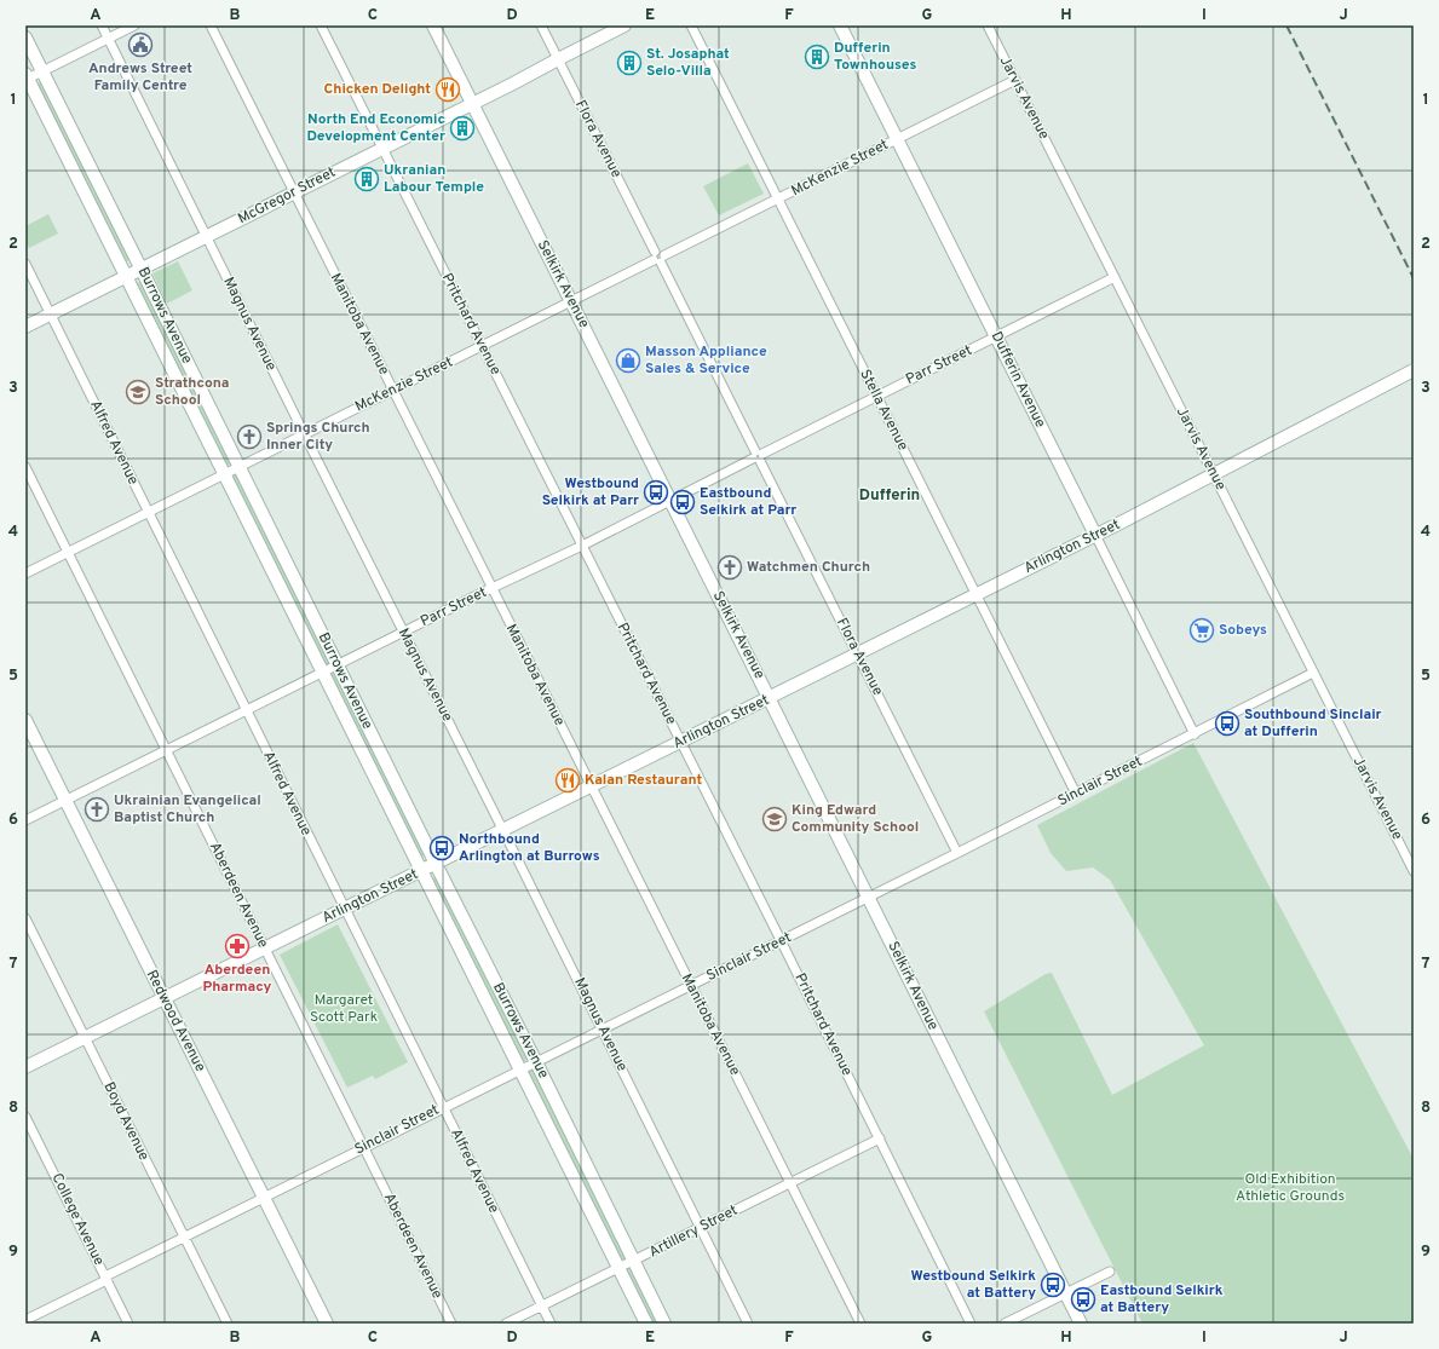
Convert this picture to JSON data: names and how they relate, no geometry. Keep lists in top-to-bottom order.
{
  "streets": {
    "street": [
      "Jarvis Avenue",
      "Flora Avenue",
      "McKenzie Street",
      "McGregor Street",
      "Selkirk Avenue",
      "Burrows Avenue",
      "Magnus Avenue",
      "Manitoba Avenue",
      "Pritchard Avenue",
      "Parr Street",
      "Dufferin Avenue",
      "Stella Avenue",
      "Alfred Avenue",
      "Arlington Street",
      "Sinclair Street",
      "Aberdeen Avenue",
      "Redwood Avenue",
      "Boyd Avenue",
      "College Avenue",
      "Artillery Street"
    ]
  },
  "crossings": [
    ["Jarvis Avenue", "McKenzie Street"],
    ["Jarvis Avenue", "Parr Street"],
    ["Jarvis Avenue", "Sinclair Street"],
    ["Flora Avenue", "McKenzie Street"],
    ["Flora Avenue", "McGregor Street"],
    ["Flora Avenue", "Parr Street"],
    ["Flora Avenue", "Arlington Street"],
    ["Flora Avenue", "Sinclair Street"],
    ["McKenzie Street", "Selkirk Avenue"],
    ["McKenzie Street", "Burrows Avenue"],
    ["McKenzie Street", "Magnus Avenue"],
    ["McKenzie Street", "Manitoba Avenue"],
    ["McKenzie Street", "Pritchard Avenue"],
    ["McKenzie Street", "Dufferin Avenue"],
    ["McKenzie Street", "Stella Avenue"],
    ["McKenzie Street", "Alfred Avenue"],
    ["McKenzie Street", "Aberdeen Avenue"],
    ["McGregor Street", "Selkirk Avenue"],
    ["McGregor Street", "Burrows Avenue"],
    ["McGregor Street", "Magnus Avenue"],
    ["McGregor Street", "Manitoba Avenue"],
    ["McGregor Street", "Pritchard Avenue"],
    ["McGregor Street", "Alfred Avenue"],
    ["Selkirk Avenue", "Parr Street"],
    ["Selkirk Avenue", "Arlington Street"],
    ["Selkirk Avenue", "Sinclair Street"],
    ["Burrows Avenue", "Parr Street"],
    ["Burrows Avenue", "Arlington Street"],
    ["Burrows Avenue", "Sinclair Street"],
    ["Burrows Avenue", "Artillery Street"],
    ["Magnus Avenue", "Parr Street"],
    ["Magnus Avenue", "Arlington Street"],
    ["Magnus Avenue", "Sinclair Street"],
    ["Magnus Avenue", "Artillery Street"],
    ["Manitoba Avenue", "Parr Street"],
    ["Manitoba Avenue", "Arlington Street"],
    ["Manitoba Avenue", "Sinclair Street"],
    ["Manitoba Avenue", "Artillery Street"],
    ["Pritchard Avenue", "Parr Street"],
    ["Pritchard Avenue", "Arlington Street"],
    ["Pritchard Avenue", "Sinclair Street"],
    ["Pritchard Avenue", "Artillery Street"],
    ["Parr Street", "Dufferin Avenue"],
    ["Parr Street", "Stella Avenue"],
    ["Parr Street", "Alfred Avenue"],
    ["Parr Street", "Aberdeen Avenue"],
    ["Parr Street", "Redwood Avenue"],
    ["Dufferin Avenue", "Arlington Street"],
    ["Dufferin Avenue", "Sinclair Street"],
    ["Stella Avenue", "Arlington Street"],
    ["Stella Avenue", "Sinclair Street"],
    ["Alfred Avenue", "Arlington Street"],
    ["Alfred Avenue", "Sinclair Street"],
    ["Alfred Avenue", "Artillery Street"],
    ["Arlington Street", "Aberdeen Avenue"],
    ["Arlington Street", "Redwood Avenue"],
    ["Arlington Street", "Boyd Avenue"],
    ["Sinclair Street", "Aberdeen Avenue"],
    ["Sinclair Street", "Redwood Avenue"],
    ["Sinclair Street", "Boyd Avenue"],
    ["Sinclair Street", "College Avenue"]
  ],
  "districts": ["Dufferin"],
  "parks": ["Margaret Scott Park", "Old Exhibition Athletic Grounds"],
  "places": {
    "public building": ["Andrews Street Family Centre"],
    "building": [
      "Dufferin Townhouses",
      "St. Josaphat Selo-Villa",
      "North End Economic Development Center",
      "Ukranian Labour Temple"
    ],
    "restaurant": ["Chicken Delight", "Kalan Restaurant"],
    "shop": ["Masson Appliance Sales & Service"],
    "school or university": ["Strathcona School", "King Edward Community School"],
    "church": ["Springs Church Inner City", "Watchmen Church", "Ukrainian Evangelical Baptist Church"],
    "bus stop": [
      "Westbound Selkirk at Parr",
      "Eastbound Selkirk at Parr",
      "Southbound Sinclair at Dufferin",
      "Northbound Arlington at Burrows",
      "Westbound Selkirk at Battery",
      "Eastbound Selkirk at Battery"
    ],
    "supermarket": ["Sobeys"],
    "pharmacy": ["Aberdeen Pharmacy"]
  },
  "grid": {
    "columns": [
      "A",
      "B",
      "C",
      "D",
      "E",
      "F",
      "G",
      "H",
      "I",
      "J"
    ],
    "rows": [
      "1",
      "2",
      "3",
      "4",
      "5",
      "6",
      "7",
      "8",
      "9"
    ]
  }
}
